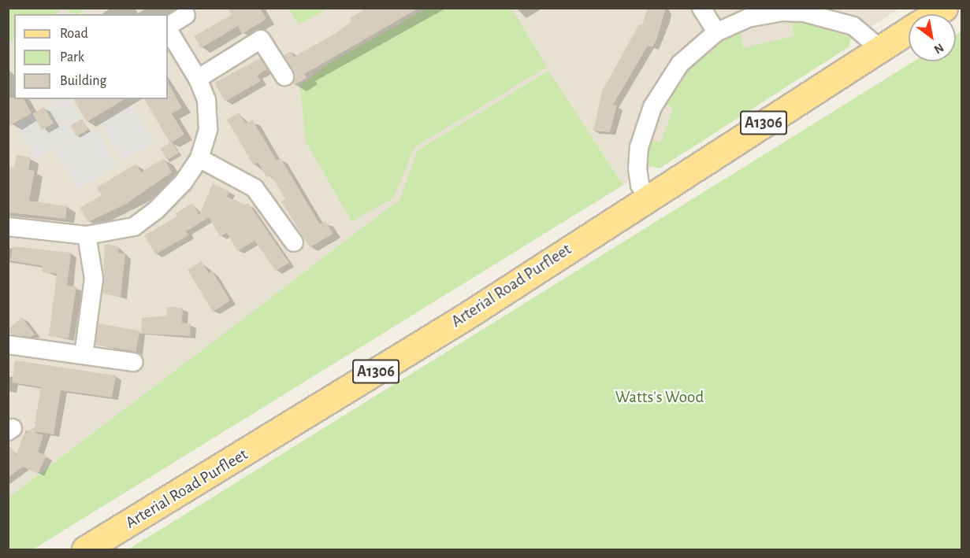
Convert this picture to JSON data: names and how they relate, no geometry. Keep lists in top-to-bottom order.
{
  "streets": {
    "main road": ["A1306", "Arterial Road Purfleet"]
  },
  "parks": ["Watts's Wood"],
  "legend": ["Road", "Park", "Building"],
  "north": "bottom right"
}
